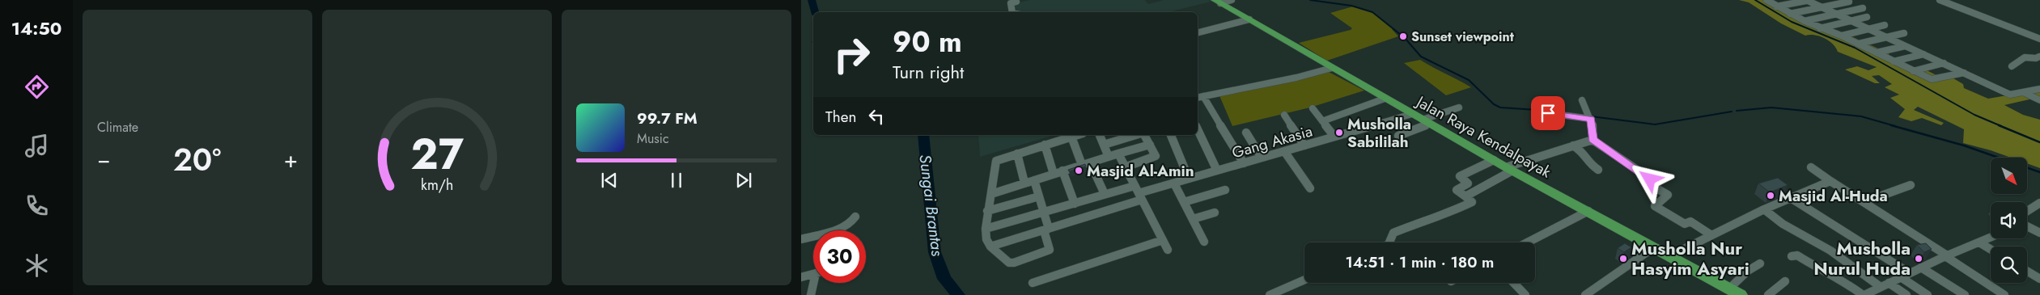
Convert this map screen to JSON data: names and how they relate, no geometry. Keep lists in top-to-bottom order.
{
  "streets": {
    "main road": ["Jalan Raya Kendalpayak"],
    "street": ["Gang Akasia"]
  },
  "crossings": [
    ["Jalan Raya Kendalpayak", "Gang Akasia"]
  ],
  "water": ["Sungai Brantas"],
  "places": [
    "Sunset viewpoint",
    "Musholla Sabililah",
    "Masjid Al-Amin",
    "Masjid Al-Huda",
    "Musholla Nur Hasyim Asyari",
    "Musholla Nurul Huda"
  ],
  "north": "bottom right",
  "page": {
    "tabs": "14:50",
    "tile": "Climate",
    "turn": ["90 m", "Turn right"],
    "then": "Then",
    "song": ["99.7 FM", "Music"],
    "heat": ["−", "20°", "+"],
    "limit": "30",
    "trip": "14:51 · 1 min · 180 m",
    "gauge": ["27", "km/h"]
  }
}
